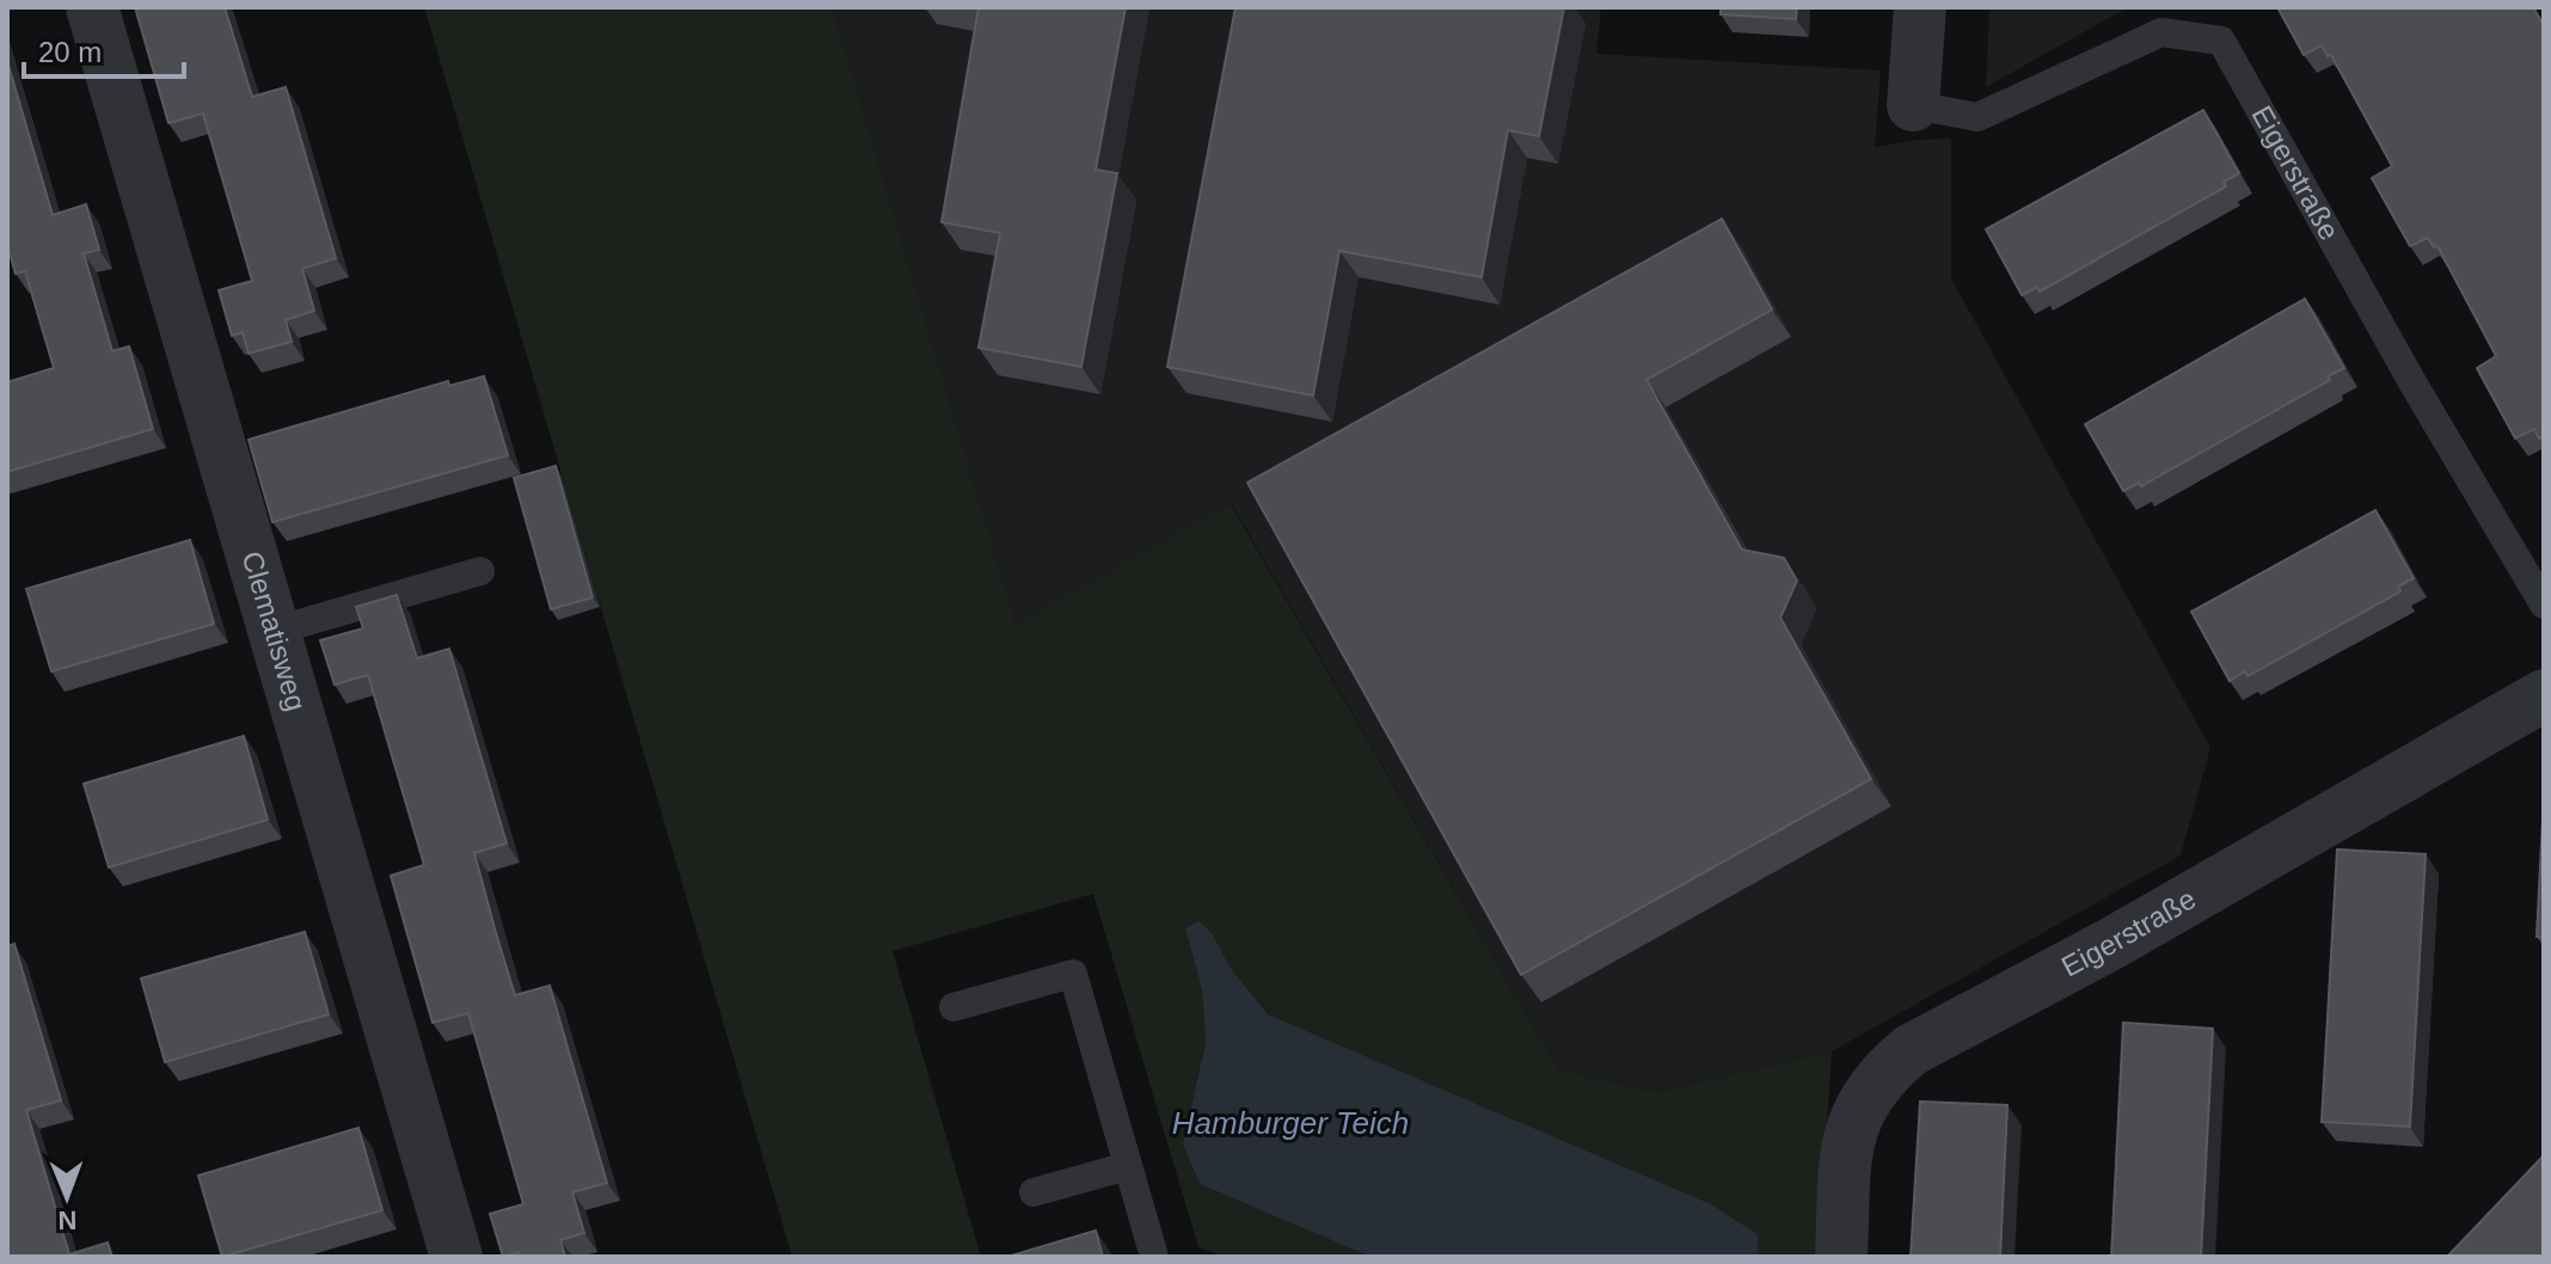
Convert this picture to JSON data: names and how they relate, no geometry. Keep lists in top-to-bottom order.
{
  "streets": {
    "street": ["Eigerstraße", "Clematisweg"]
  },
  "water": ["Hamburger Teich"],
  "scale_bar": "20 m",
  "north": "bottom"
}
